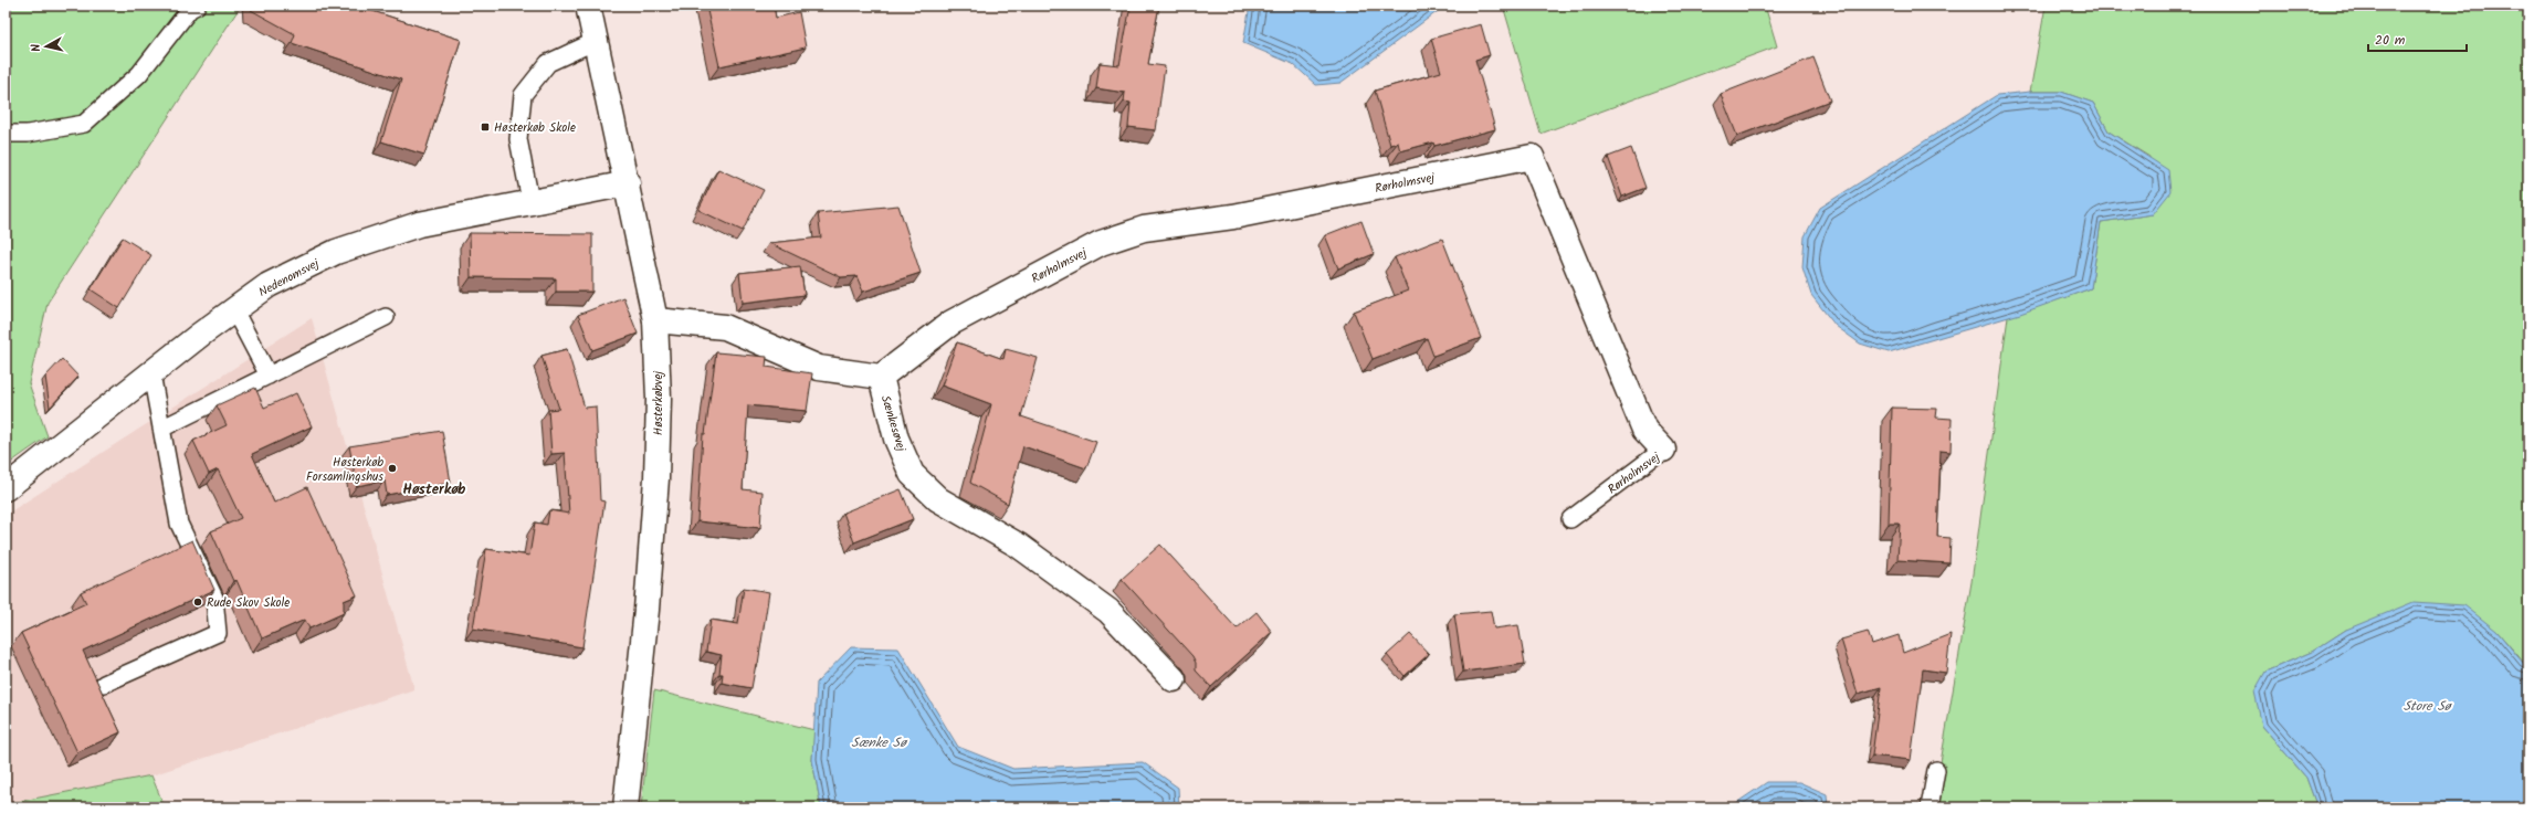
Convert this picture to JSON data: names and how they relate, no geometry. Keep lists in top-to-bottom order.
{
  "streets": {
    "street": [
      "Rørholmsvej",
      "Nedenomsvej",
      "Høsterkøbvej",
      "Sænkesøvej"
    ]
  },
  "crossings": [
    ["Rørholmsvej", "Sænkesøvej"],
    ["Nedenomsvej", "Høsterkøbvej"]
  ],
  "districts": ["Høsterkøb"],
  "water": ["Store Sø", "Sænke Sø"],
  "places": {
    "transit": ["Høsterkøb Skole"],
    "other": ["Høsterkøb Forsamlingshus", "Rude Skov Skole"]
  },
  "scale_bar": "20 m",
  "north": "left"
}
